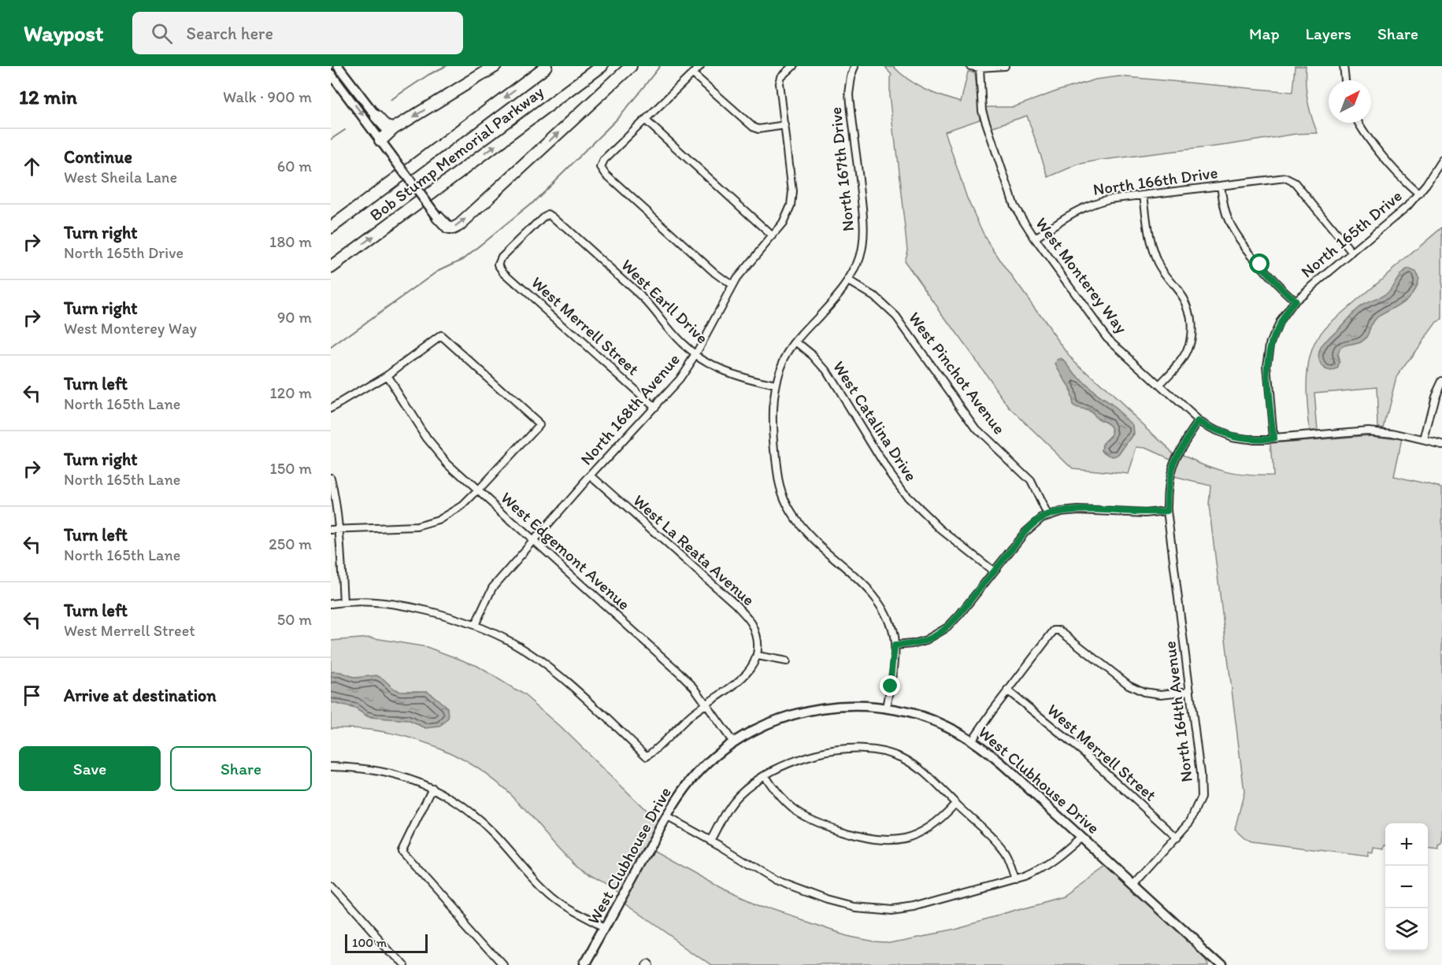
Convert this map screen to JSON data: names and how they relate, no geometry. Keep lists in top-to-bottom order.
{
  "streets": {
    "highway": ["Bob Stump Memorial Parkway"],
    "street": [
      "North 167th Drive",
      "North 166th Drive",
      "North 165th Drive",
      "West Monterey Way",
      "West Earll Drive",
      "West Merrell Street",
      "West Pinchot Avenue",
      "North 168th Avenue",
      "West Catalina Drive",
      "West La Reata Avenue",
      "West Edgemont Avenue",
      "North 164th Avenue",
      "West Clubhouse Drive"
    ]
  },
  "crossings": [
    ["North 167th Drive", "West Earll Drive"],
    ["North 167th Drive", "West Pinchot Avenue"],
    ["North 167th Drive", "West Catalina Drive"],
    ["North 166th Drive", "North 165th Drive"],
    ["North 166th Drive", "West Monterey Way"],
    ["North 165th Drive", "West Monterey Way"],
    ["West Monterey Way", "North 164th Avenue"],
    ["West Earll Drive", "West Merrell Street"],
    ["West Earll Drive", "North 168th Avenue"],
    ["West Merrell Street", "North 168th Avenue"],
    ["West Merrell Street", "North 164th Avenue"],
    ["North 168th Avenue", "West La Reata Avenue"],
    ["North 168th Avenue", "West Edgemont Avenue"],
    ["West Edgemont Avenue", "West Clubhouse Drive"],
    ["North 164th Avenue", "West Clubhouse Drive"]
  ],
  "scale_bar": "100 m",
  "north": "top right",
  "page": {
    "header": "Waypost",
    "search": "Search here",
    "nav": ["Map", "Layers", "Share"],
    "heading": ["12 min", "Walk · 900 m"],
    "list": [
      ["Continue", "West Sheila Lane", "60 m"],
      ["Turn right", "North 165th Drive", "180 m"],
      ["Turn right", "West Monterey Way", "90 m"],
      ["Turn left", "North 165th Lane", "120 m"],
      ["Turn right", "North 165th Lane", "150 m"],
      ["Turn left", "North 165th Lane", "250 m"],
      ["Turn left", "West Merrell Street", "50 m"],
      "Arrive at destination"
    ],
    "buttons": ["Save", "Share"],
    "map_buttons": ["+", "−"],
    "scale": "100 m"
  }
}
